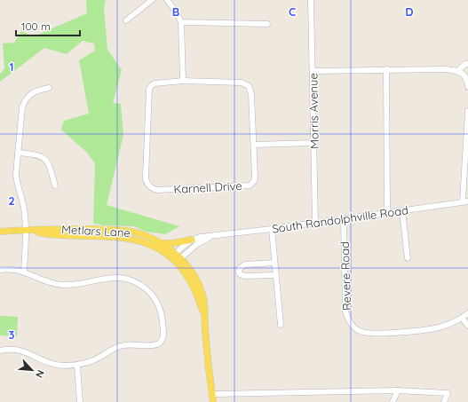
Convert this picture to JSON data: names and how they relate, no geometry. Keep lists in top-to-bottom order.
{
  "streets": {
    "main road": ["Metlars Lane"],
    "street": [
      "Morris Avenue",
      "Karnell Drive",
      "South Randolphville Road",
      "Revere Road"
    ]
  },
  "crossings": [
    ["Morris Avenue", "South Randolphville Road"],
    ["South Randolphville Road", "Metlars Lane"],
    ["South Randolphville Road", "Revere Road"]
  ],
  "scale_bar": "100 m",
  "north": "bottom right",
  "grid": {
    "columns": ["B", "C", "D"],
    "rows": ["1", "2", "3"]
  }
}
